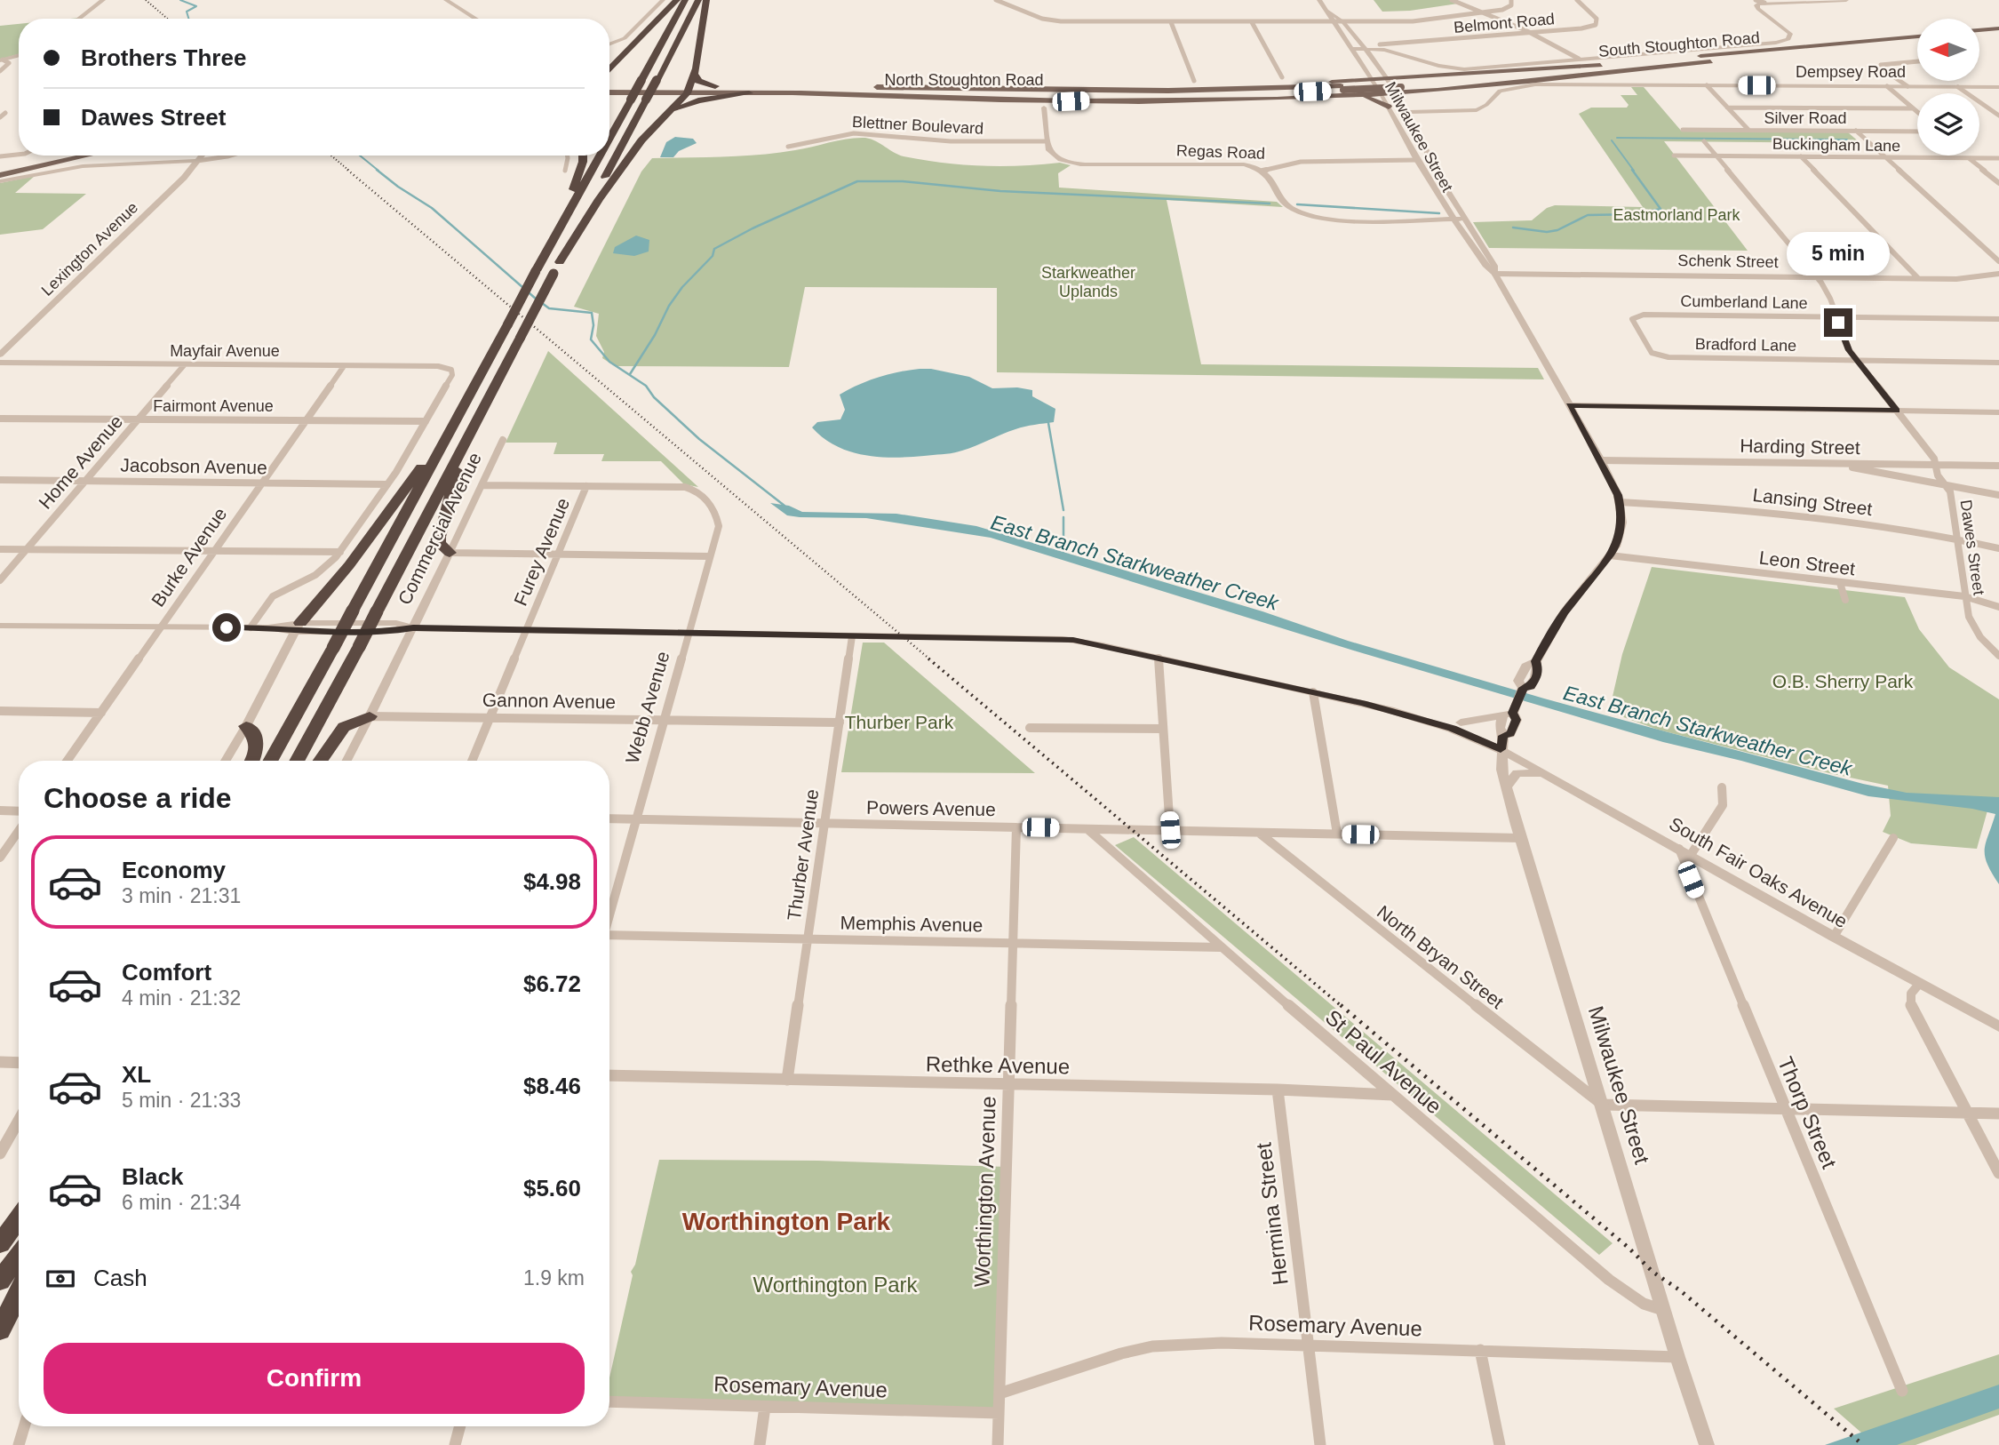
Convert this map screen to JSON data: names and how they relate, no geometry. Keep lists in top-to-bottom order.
{
  "streets": {
    "main road": ["South Stoughton Road", "North Stoughton Road"],
    "street": [
      "Belmont Road",
      "Dempsey Road",
      "Silver Road",
      "Blettner Boulevard",
      "Milwaukee Street",
      "Buckingham Lane",
      "Regas Road",
      "Lexington Avenue",
      "Schenk Street",
      "Cumberland Lane",
      "Bradford Lane",
      "Mayfair Avenue",
      "Fairmont Avenue",
      "Harding Street",
      "Home Avenue",
      "Jacobson Avenue",
      "Lansing Street",
      "Commercial Avenue",
      "Dawes Street",
      "Furey Avenue",
      "Burke Avenue",
      "Leon Street",
      "Gannon Avenue",
      "Webb Avenue",
      "Powers Avenue",
      "Thurber Avenue",
      "South Fair Oaks Avenue",
      "Memphis Avenue",
      "North Bryan Street",
      "St Paul Avenue",
      "Rethke Avenue",
      "Thorp Street",
      "Worthington Avenue",
      "Hermina Street",
      "Rosemary Avenue"
    ]
  },
  "crossings": [
    ["South Stoughton Road", "North Stoughton Road"],
    ["Dempsey Road", "Milwaukee Street"],
    ["North Stoughton Road", "Milwaukee Street"],
    ["Blettner Boulevard", "Regas Road"],
    ["Milwaukee Street", "Regas Road"],
    ["Milwaukee Street", "Schenk Street"],
    ["Milwaukee Street", "Harding Street"],
    ["Milwaukee Street", "Lansing Street"],
    ["Milwaukee Street", "Leon Street"],
    ["Milwaukee Street", "Powers Avenue"],
    ["Milwaukee Street", "South Fair Oaks Avenue"],
    ["Milwaukee Street", "North Bryan Street"],
    ["Milwaukee Street", "St Paul Avenue"],
    ["Milwaukee Street", "Rosemary Avenue"],
    ["Buckingham Lane", "Dawes Street"],
    ["Schenk Street", "Dawes Street"],
    ["Cumberland Lane", "Bradford Lane"],
    ["Cumberland Lane", "Dawes Street"],
    ["Bradford Lane", "Dawes Street"],
    ["Mayfair Avenue", "Fairmont Avenue"],
    ["Mayfair Avenue", "Home Avenue"],
    ["Mayfair Avenue", "Burke Avenue"],
    ["Fairmont Avenue", "Home Avenue"],
    ["Fairmont Avenue", "Burke Avenue"],
    ["Harding Street", "Dawes Street"],
    ["Home Avenue", "Jacobson Avenue"],
    ["Jacobson Avenue", "Burke Avenue"],
    ["Lansing Street", "Dawes Street"],
    ["Commercial Avenue", "Gannon Avenue"],
    ["Dawes Street", "Leon Street"],
    ["Furey Avenue", "Gannon Avenue"],
    ["Furey Avenue", "Webb Avenue"],
    ["Gannon Avenue", "Webb Avenue"],
    ["Gannon Avenue", "Thurber Avenue"],
    ["Webb Avenue", "Powers Avenue"],
    ["Powers Avenue", "Thurber Avenue"],
    ["Powers Avenue", "North Bryan Street"],
    ["Powers Avenue", "St Paul Avenue"],
    ["Powers Avenue", "Worthington Avenue"],
    ["Thurber Avenue", "Memphis Avenue"],
    ["Thurber Avenue", "Rethke Avenue"],
    ["South Fair Oaks Avenue", "Thorp Street"],
    ["Memphis Avenue", "St Paul Avenue"],
    ["Memphis Avenue", "Worthington Avenue"],
    ["St Paul Avenue", "Rethke Avenue"],
    ["Rethke Avenue", "Worthington Avenue"],
    ["Rethke Avenue", "Hermina Street"],
    ["Worthington Avenue", "Rosemary Avenue"],
    ["Hermina Street", "Rosemary Avenue"]
  ],
  "districts": ["Worthington Park"],
  "water": ["East Branch Starkweather Creek"],
  "parks": [
    "Eastmorland Park",
    "Starkweather Uplands",
    "O.B. Sherry Park",
    "Thurber Park",
    "Worthington Park"
  ],
  "north": "left",
  "page": {
    "banner": ["Brothers Three", "Dawes Street"],
    "bubble": "5 min",
    "heading": "Choose a ride",
    "list": [
      {
        "name": "Economy",
        "note": "3 min · 21:31",
        "value": "$4.98"
      },
      {
        "name": "Comfort",
        "note": "4 min · 21:32",
        "value": "$6.72"
      },
      {
        "name": "XL",
        "note": "5 min · 21:33",
        "value": "$8.46"
      },
      {
        "name": "Black",
        "note": "6 min · 21:34",
        "value": "$5.60"
      }
    ],
    "pay": ["Cash", "1.9 km"],
    "buttons": "Confirm"
  }
}
